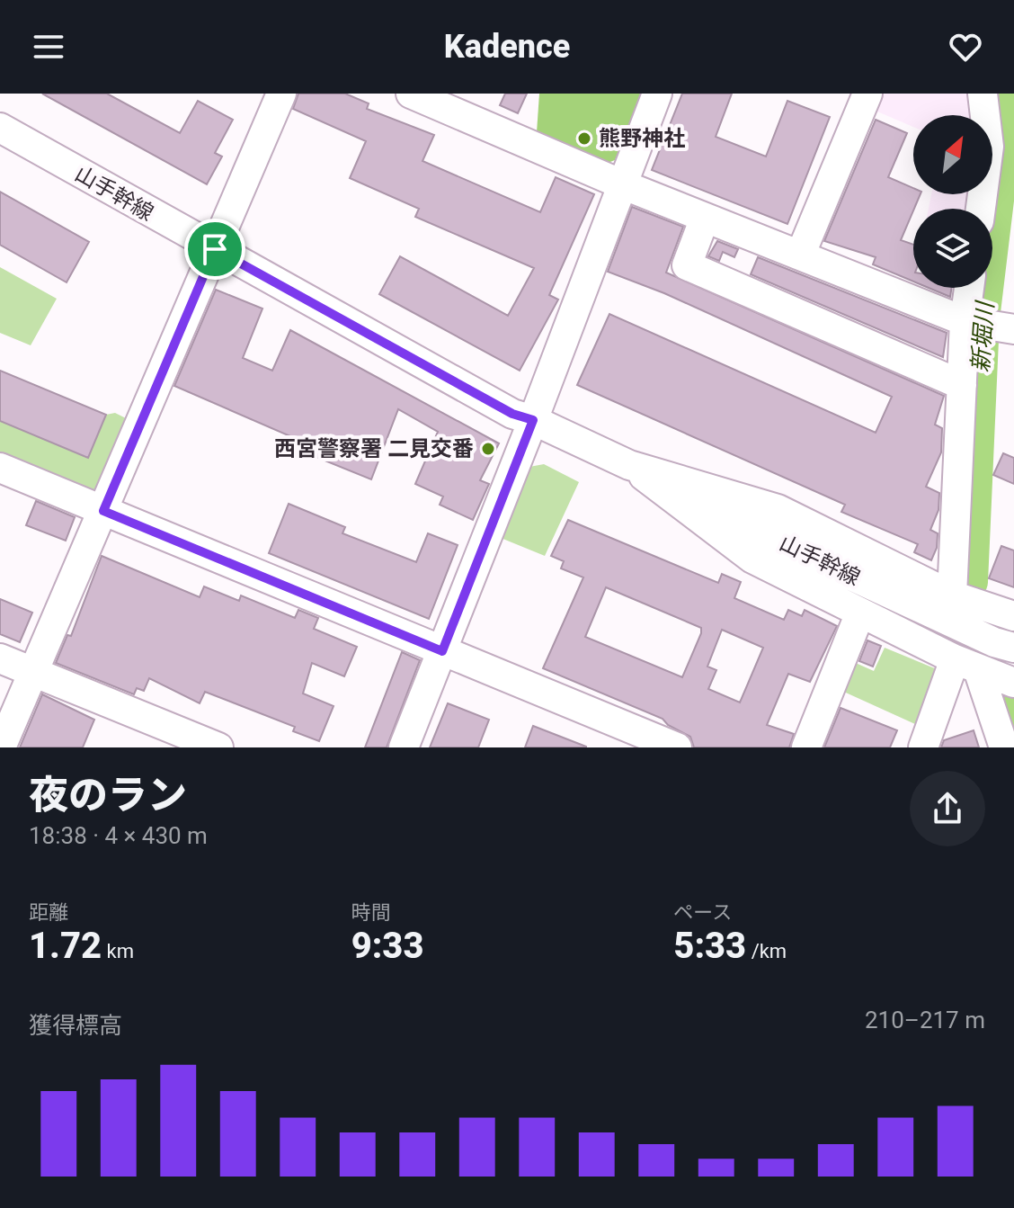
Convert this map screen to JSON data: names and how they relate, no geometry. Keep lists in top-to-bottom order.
{
  "streets": {
    "street": ["山手幹線"]
  },
  "water": ["新堀川"],
  "places": ["熊野神社", "西宮警察署 二見交番"],
  "north": "top right",
  "page": {
    "header": "Kadence",
    "heading": ["夜のラン", "18:38 · 4 × 430 m"],
    "stats": [
      ["距離", "1.72 km"],
      ["時間", "9:33"],
      ["ペース", "5:33 /km"]
    ],
    "chart": ["獲得標高", "210–217 m"]
  }
}
